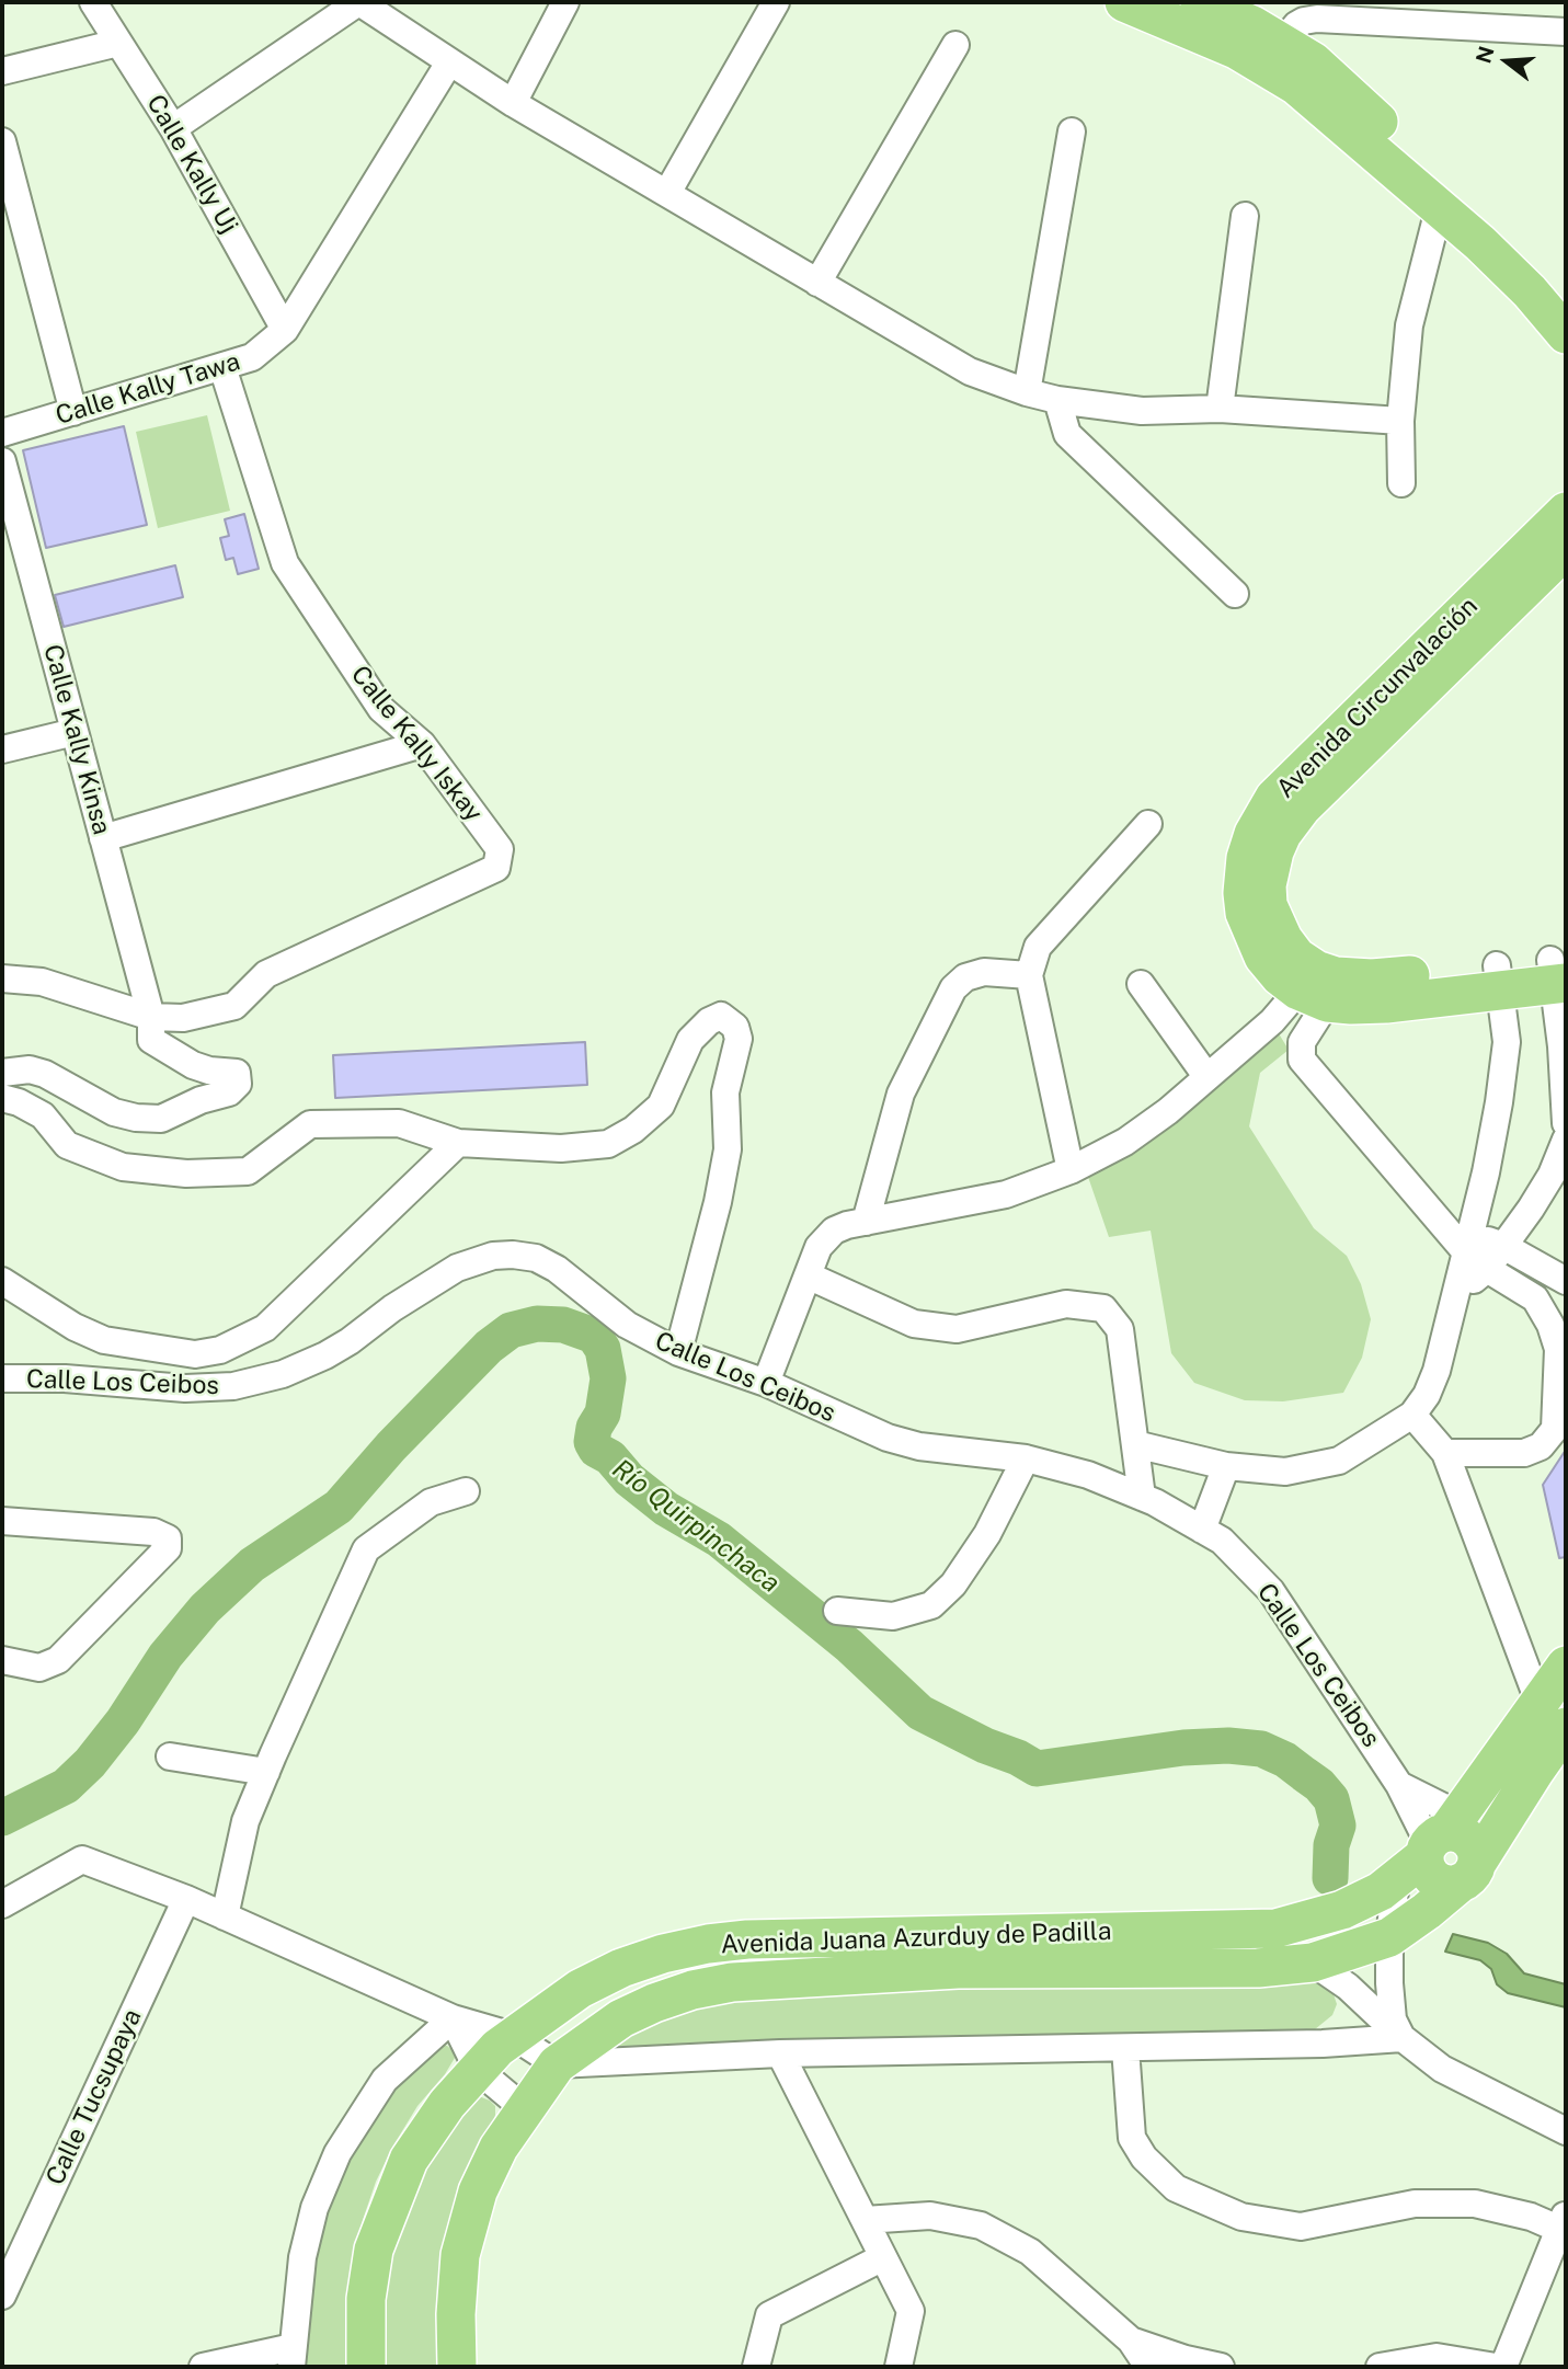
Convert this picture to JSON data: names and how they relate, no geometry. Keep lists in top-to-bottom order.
{
  "streets": {
    "highway": ["Avenida Circunvalación", "Avenida Juana Azurduy de Padilla"],
    "street": [
      "Calle Kally Uj",
      "Calle Kally Tawa",
      "Calle Kally Kinsa",
      "Calle Kally Iskay",
      "Calle Los Ceibos",
      "Calle Tucsupaya"
    ]
  },
  "crossings": [
    ["Calle Kally Uj", "Calle Kally Tawa"],
    ["Calle Kally Tawa", "Calle Kally Iskay"],
    ["Calle Kally Kinsa", "Calle Kally Iskay"],
    ["Calle Los Ceibos", "Avenida Juana Azurduy de Padilla"]
  ],
  "water": ["Río Quirpinchaca"],
  "north": "left"
}
